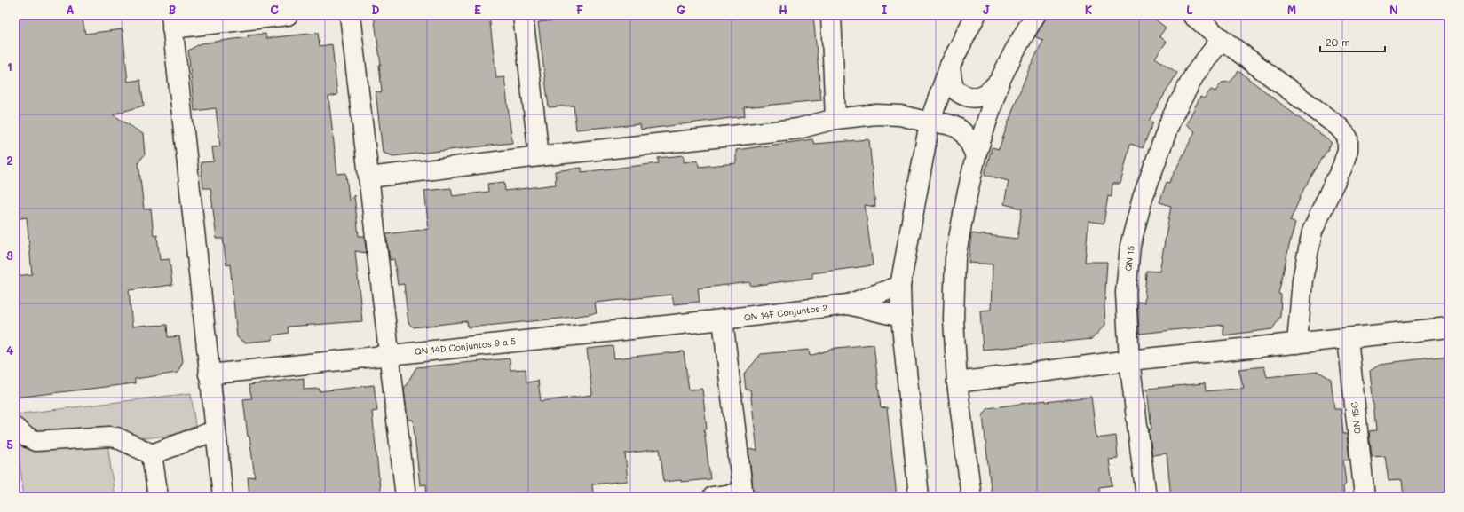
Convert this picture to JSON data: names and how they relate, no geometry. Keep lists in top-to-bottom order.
{
  "streets": {
    "street": [
      "QN 15",
      "QN 14F Conjuntos 2",
      "QN 14D Conjuntos 9 a 5",
      "QN 15C"
    ]
  },
  "crossings": [
    ["QN 14F Conjuntos 2", "QN 14D Conjuntos 9 a 5"]
  ],
  "scale_bar": "20 m",
  "grid": {
    "columns": [
      "A",
      "B",
      "C",
      "D",
      "E",
      "F",
      "G",
      "H",
      "I",
      "J",
      "K",
      "L",
      "M",
      "N"
    ],
    "rows": [
      "1",
      "2",
      "3",
      "4",
      "5"
    ]
  }
}
